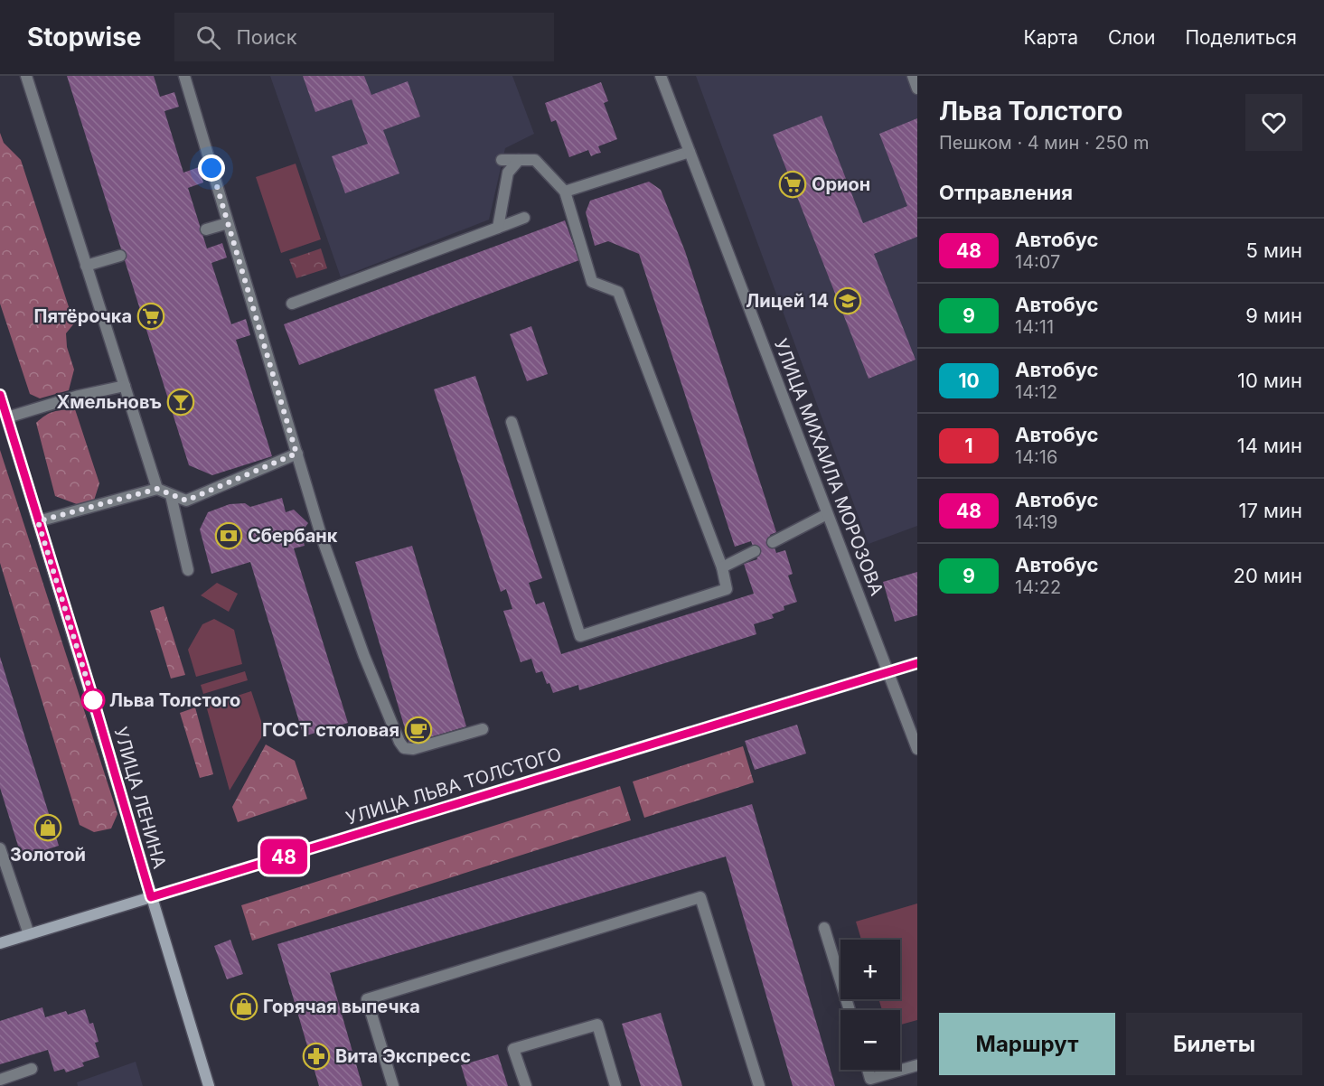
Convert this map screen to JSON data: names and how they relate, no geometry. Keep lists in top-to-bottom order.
{
  "streets": {
    "street": ["УЛИЦА МИХАИЛА МОРОЗОВА", "УЛИЦА ЛЬВА ТОЛСТОГО", "УЛИЦА ЛЕНИНА"]
  },
  "crossings": [
    ["УЛИЦА МИХАИЛА МОРОЗОВА", "УЛИЦА ЛЬВА ТОЛСТОГО"],
    ["УЛИЦА ЛЬВА ТОЛСТОГО", "УЛИЦА ЛЕНИНА"]
  ],
  "places": {
    "supermarket": ["Орион", "Пятёрочка"],
    "school or university": ["Лицей 14"],
    "bar": ["Хмельновъ"],
    "bank": ["Сбербанк"],
    "other": ["Льва Толстого"],
    "cafe": ["ГОСТ столовая"],
    "shop": ["Золотой", "Горячая выпечка"],
    "pharmacy": ["Вита Экспресс"]
  },
  "lines": ["bus line 48"],
  "page": {
    "header": "Stopwise",
    "search": "Поиск",
    "nav": ["Карта", "Слои", "Поделиться"],
    "on_map": "48",
    "heading": [
      ["Льва Толстого", "Пешком · 4 мин · 250 m"],
      "Отправления"
    ],
    "list": [
      {
        "mark": "48",
        "name": "Автобус",
        "note": "14:07",
        "value": "5 мин"
      },
      {
        "mark": "9",
        "name": "Автобус",
        "note": "14:11",
        "value": "9 мин"
      },
      {
        "mark": "10",
        "name": "Автобус",
        "note": "14:12",
        "value": "10 мин"
      },
      {
        "mark": "1",
        "name": "Автобус",
        "note": "14:16",
        "value": "14 мин"
      },
      {
        "mark": "48",
        "name": "Автобус",
        "note": "14:19",
        "value": "17 мин"
      },
      {
        "mark": "9",
        "name": "Автобус",
        "note": "14:22",
        "value": "20 мин"
      }
    ],
    "map_buttons": ["+", "−"],
    "buttons": ["Маршрут", "Билеты"]
  }
}
